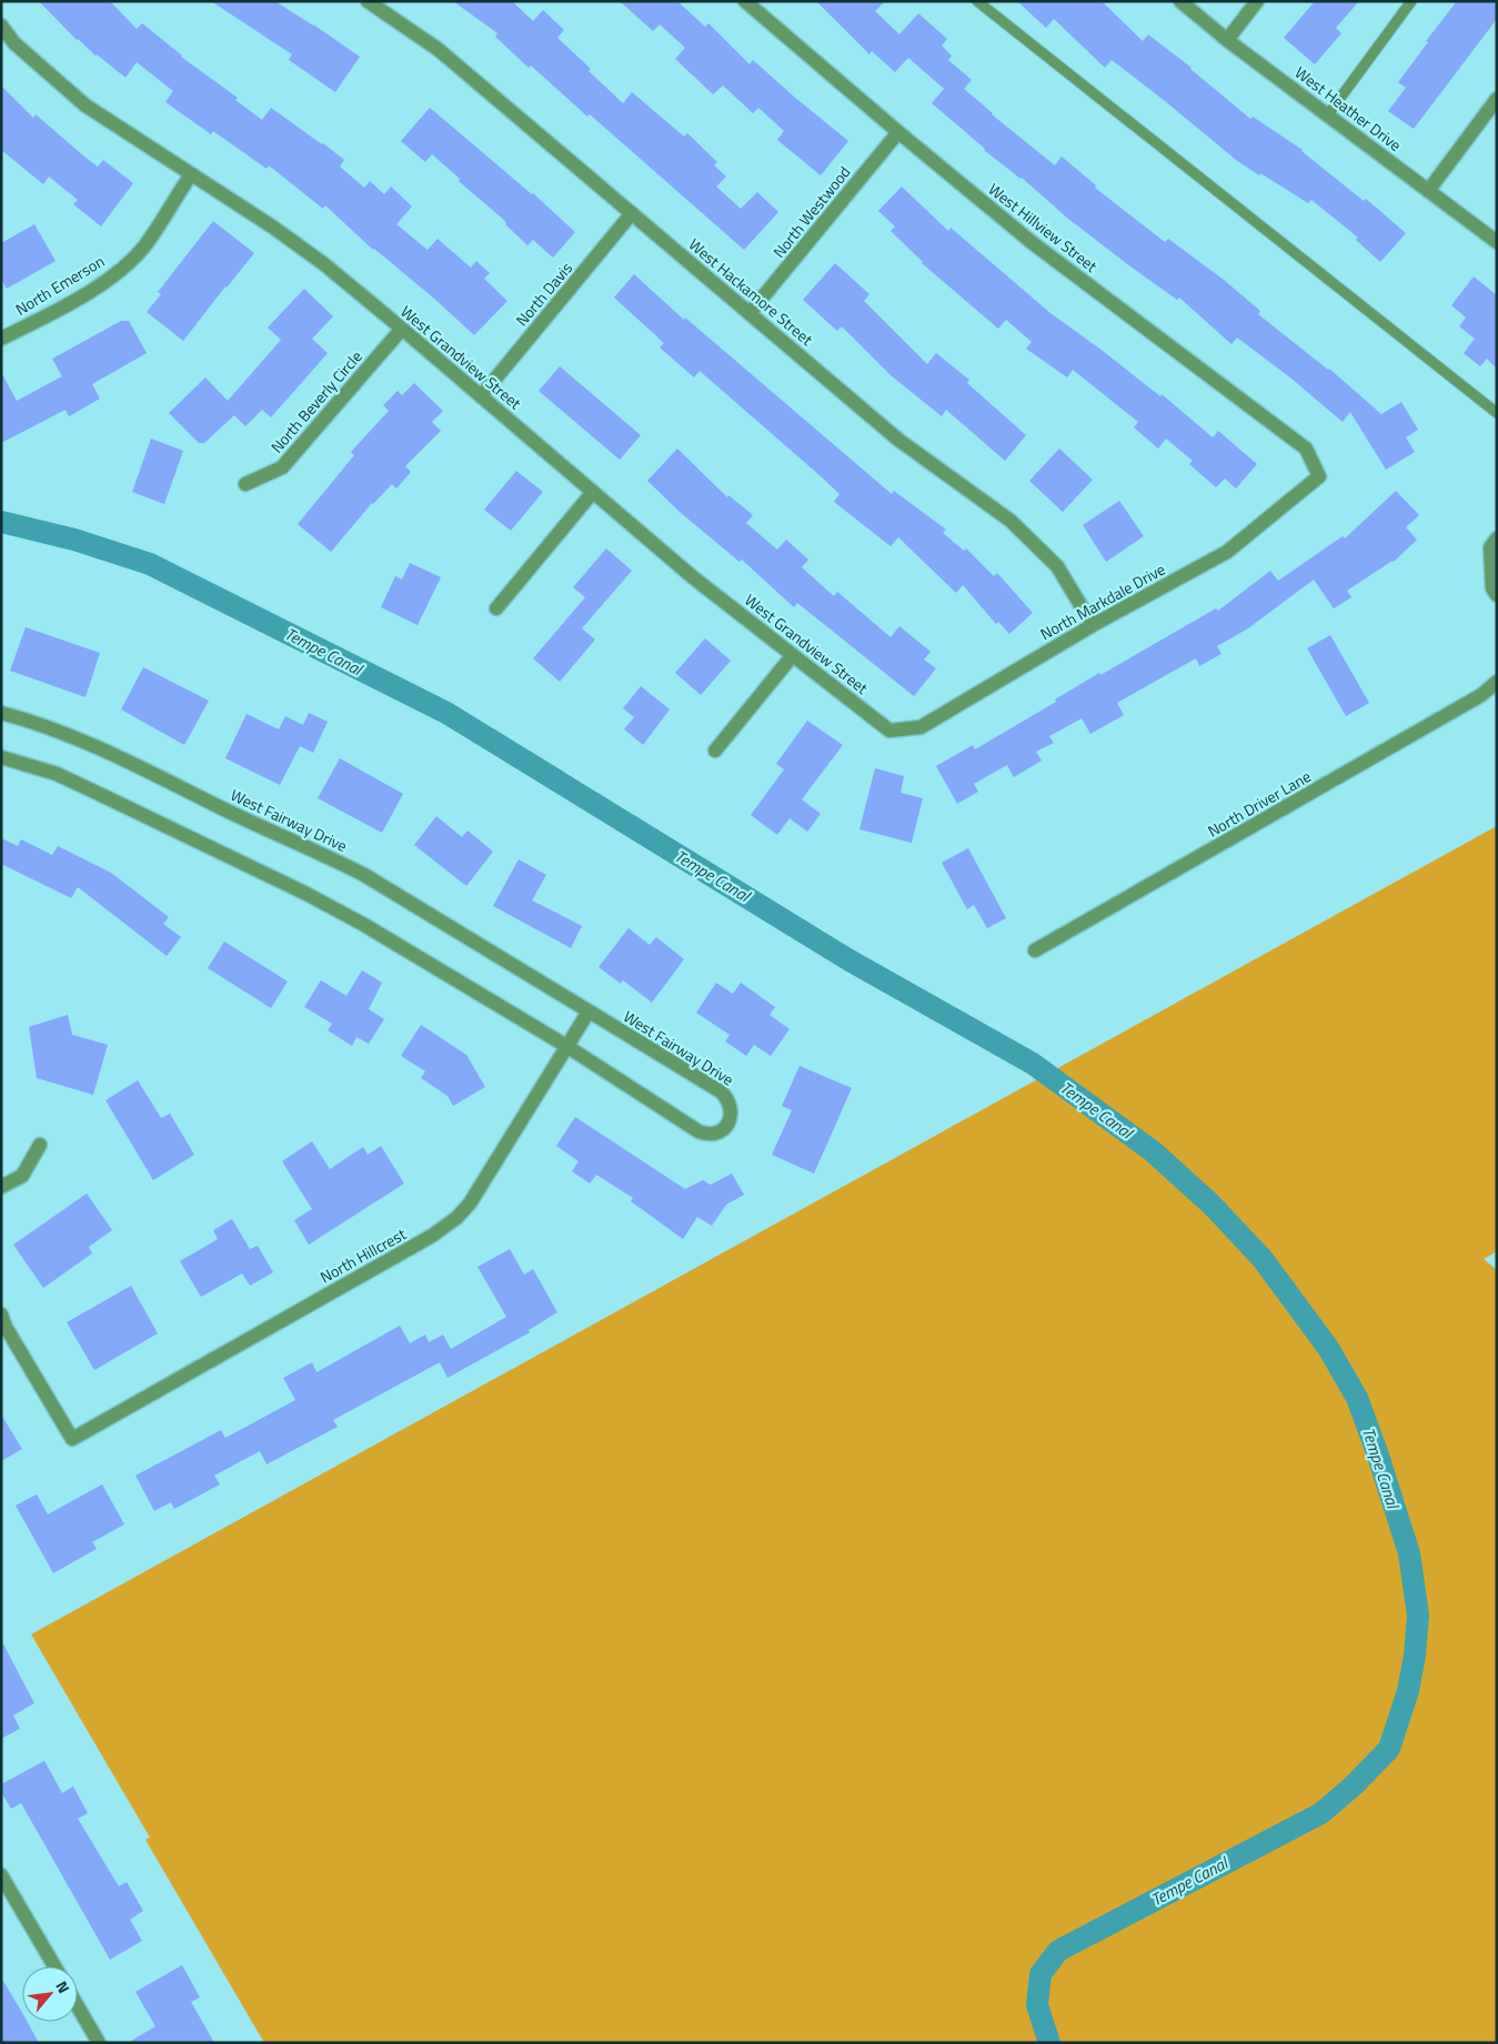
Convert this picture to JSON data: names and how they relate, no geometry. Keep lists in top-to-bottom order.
{
  "streets": {
    "street": [
      "West Heather Drive",
      "North Westwood",
      "West Hillview Street",
      "North Emerson",
      "West Hackamore Street",
      "North Davis",
      "West Grandview Street",
      "North Beverly Circle",
      "North Markdale Drive",
      "North Driver Lane",
      "West Fairway Drive",
      "North Hillcrest"
    ]
  },
  "crossings": [
    ["North Westwood", "West Hillview Street"],
    ["North Westwood", "West Hackamore Street"],
    ["West Hillview Street", "North Markdale Drive"],
    ["North Emerson", "West Grandview Street"],
    ["West Hackamore Street", "North Davis"],
    ["West Hackamore Street", "North Markdale Drive"],
    ["North Davis", "West Grandview Street"],
    ["West Grandview Street", "North Beverly Circle"],
    ["West Grandview Street", "North Markdale Drive"],
    ["West Fairway Drive", "North Hillcrest"]
  ],
  "water": ["Tempe Canal"],
  "north": "top right"
}
